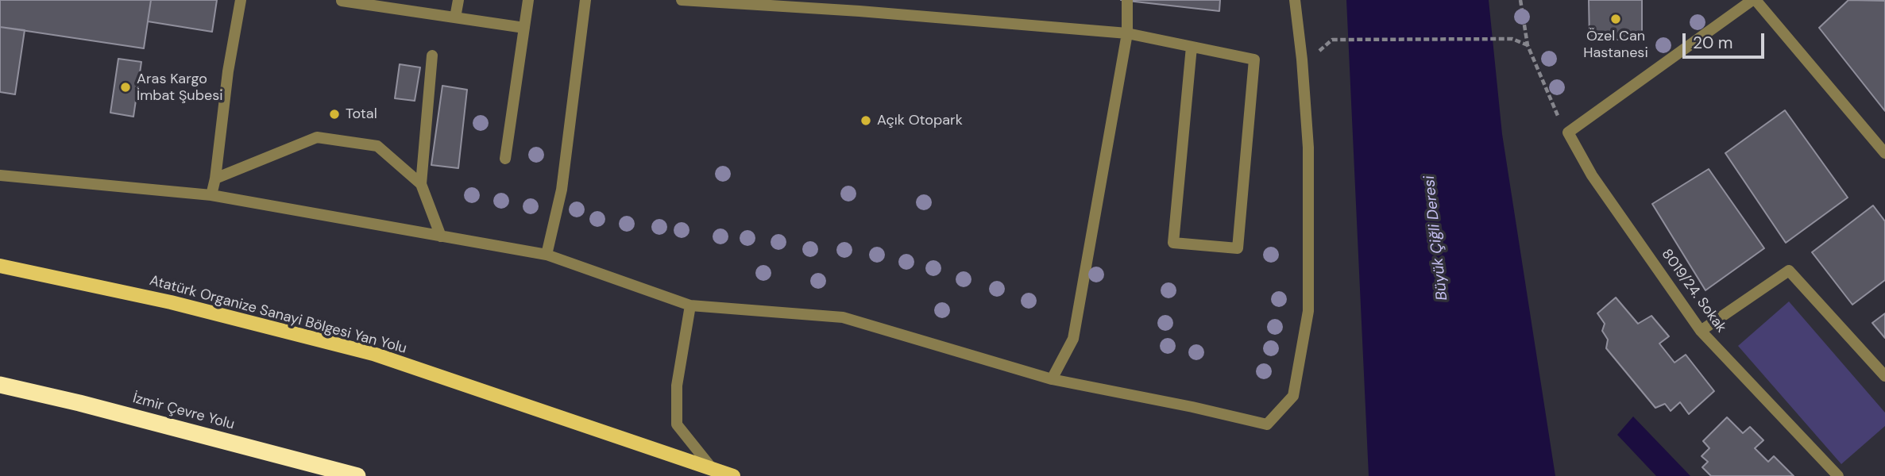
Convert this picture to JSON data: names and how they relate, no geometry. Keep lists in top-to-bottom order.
{
  "streets": {
    "highway": ["İzmir Çevre Yolu"],
    "main road": ["Atatürk Organize Sanayi Bölgesi Yan Yolu"],
    "street": ["8019/24. Sokak"]
  },
  "water": ["Büyük Çiğli Deresi"],
  "places": [
    "Özel Can Hastanesi",
    "Aras Kargo İmbat Şubesi",
    "Total",
    "Açık Otopark"
  ],
  "scale_bar": "20 m"
}
